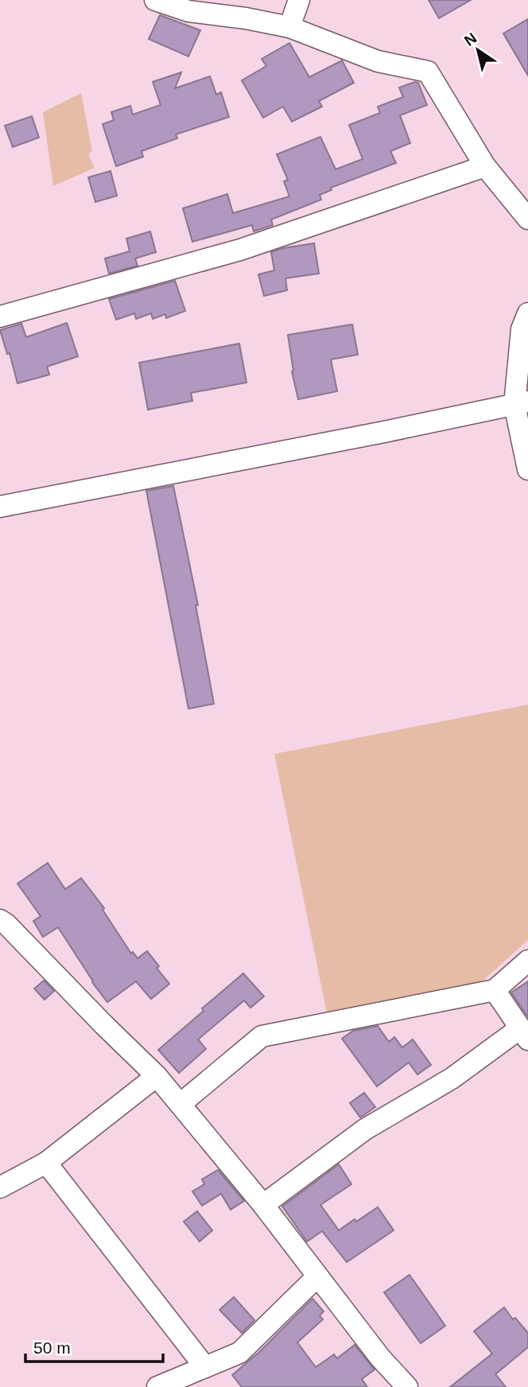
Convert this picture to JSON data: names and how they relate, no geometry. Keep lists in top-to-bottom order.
{
  "scale_bar": "50 m",
  "north": "top left"
}
